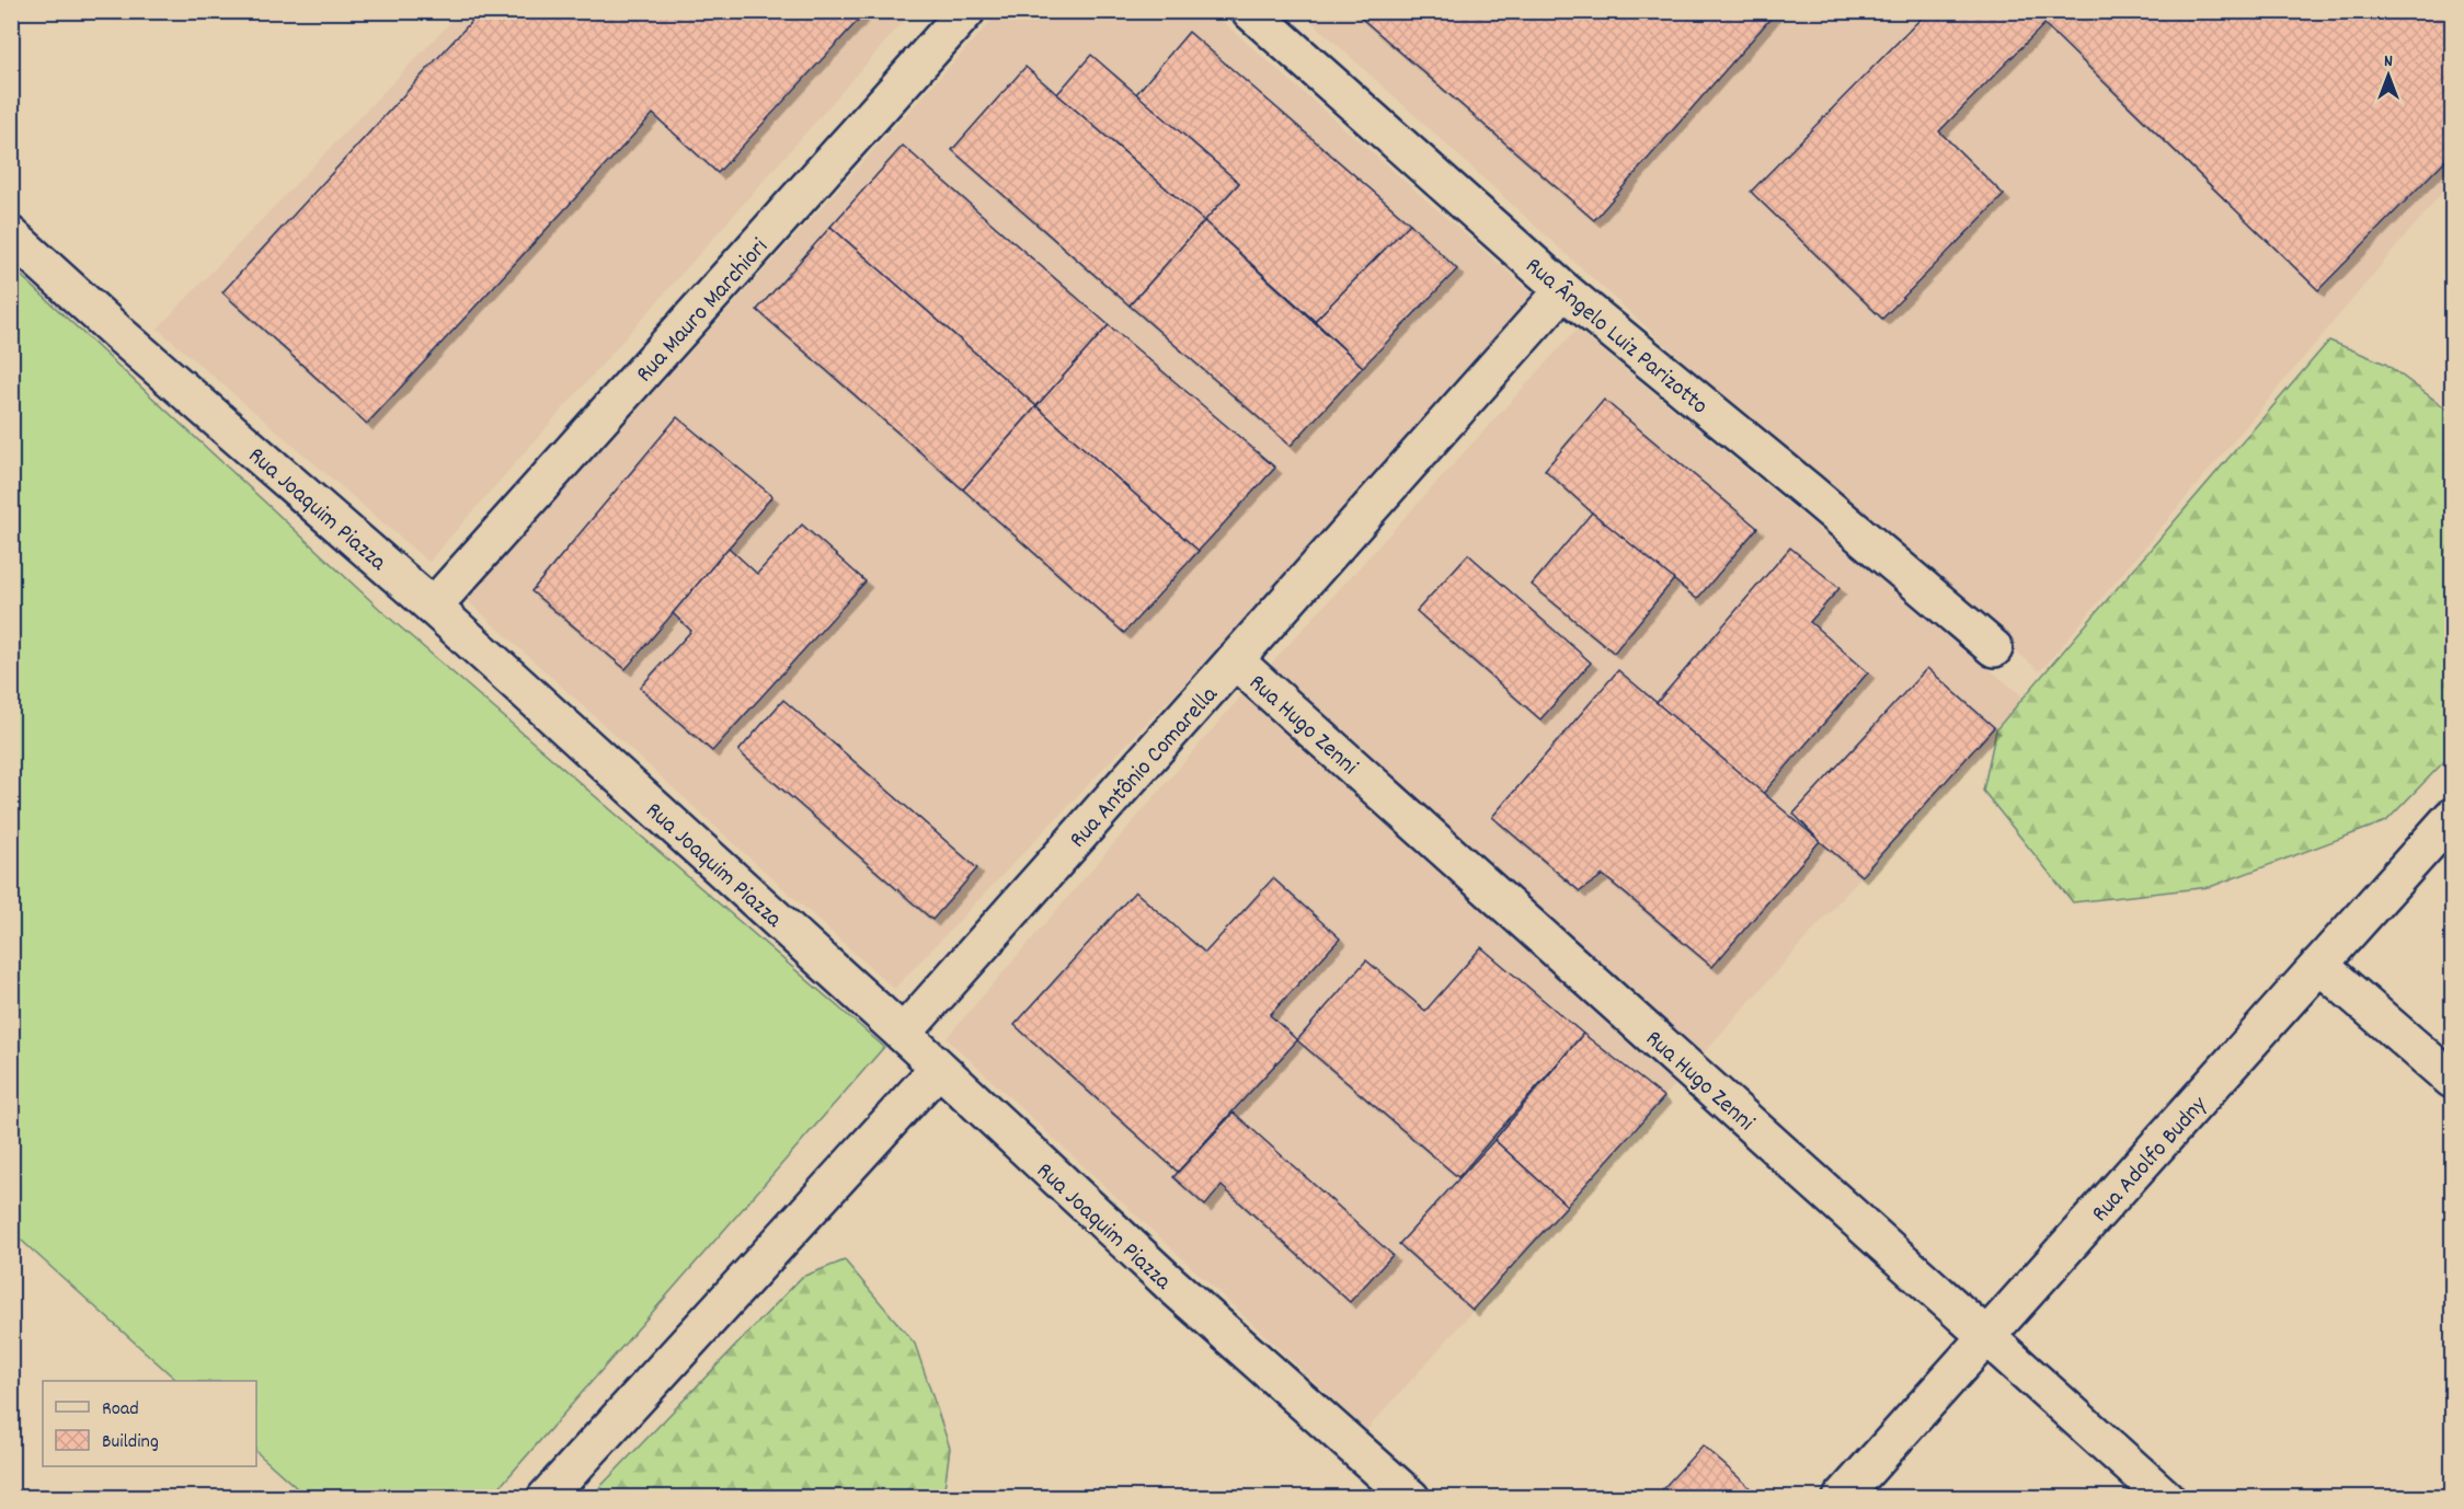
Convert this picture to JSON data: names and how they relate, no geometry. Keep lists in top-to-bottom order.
{
  "streets": {
    "street": [
      "Rua Mauro Marchiori",
      "Rua Ângelo Luiz Parizotto",
      "Rua Joaquim Piazza",
      "Rua Hugo Zenni",
      "Rua Antônio Comarella",
      "Rua Adolfo Budny"
    ]
  },
  "crossings": [
    ["Rua Mauro Marchiori", "Rua Joaquim Piazza"],
    ["Rua Ângelo Luiz Parizotto", "Rua Antônio Comarella"],
    ["Rua Joaquim Piazza", "Rua Antônio Comarella"],
    ["Rua Hugo Zenni", "Rua Antônio Comarella"],
    ["Rua Hugo Zenni", "Rua Adolfo Budny"]
  ],
  "legend": ["Road", "Building"],
  "north": "top"
}
